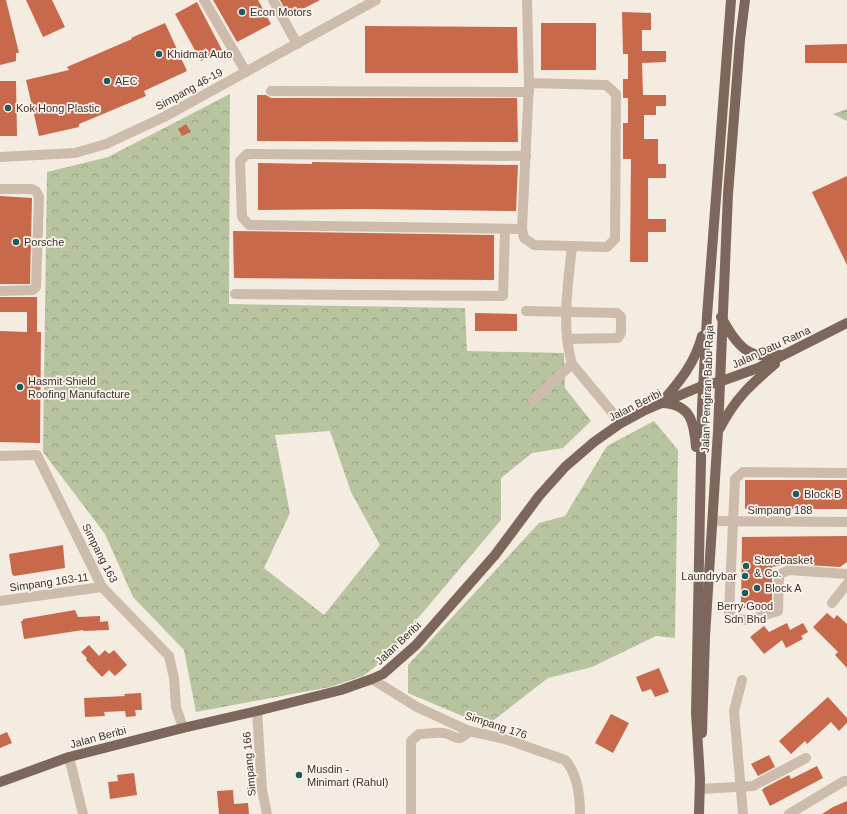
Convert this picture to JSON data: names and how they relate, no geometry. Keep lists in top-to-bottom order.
{
  "streets": {
    "main road": ["Jalan Datu Ratna", "Jalan Pengiran Babu Raja", "Jalan Beribi"],
    "street": [
      "Simpang 46-19",
      "Simpang 188",
      "Simpang 163",
      "Simpang 163-11",
      "Simpang 176",
      "Simpang 166"
    ]
  },
  "crossings": [
    ["Jalan Datu Ratna", "Jalan Pengiran Babu Raja"],
    ["Jalan Datu Ratna", "Jalan Beribi"],
    ["Jalan Pengiran Babu Raja", "Jalan Beribi"],
    ["Jalan Pengiran Babu Raja", "Simpang 188"],
    ["Jalan Beribi", "Simpang 163"],
    ["Jalan Beribi", "Simpang 176"],
    ["Jalan Beribi", "Simpang 166"],
    ["Simpang 163", "Simpang 163-11"]
  ],
  "places": [
    "Econ Motors",
    "Khidmat Auto",
    "AEC",
    "Kok Hong Plastic",
    "Porsche",
    "Hasmit Shield Roofing Manufacture",
    "Block B",
    "Storebasket & Co.",
    "Laundrybar",
    "Block A",
    "Berry Good Sdn Bhd",
    "Musdin - Minimart (Rahul)"
  ]
}
